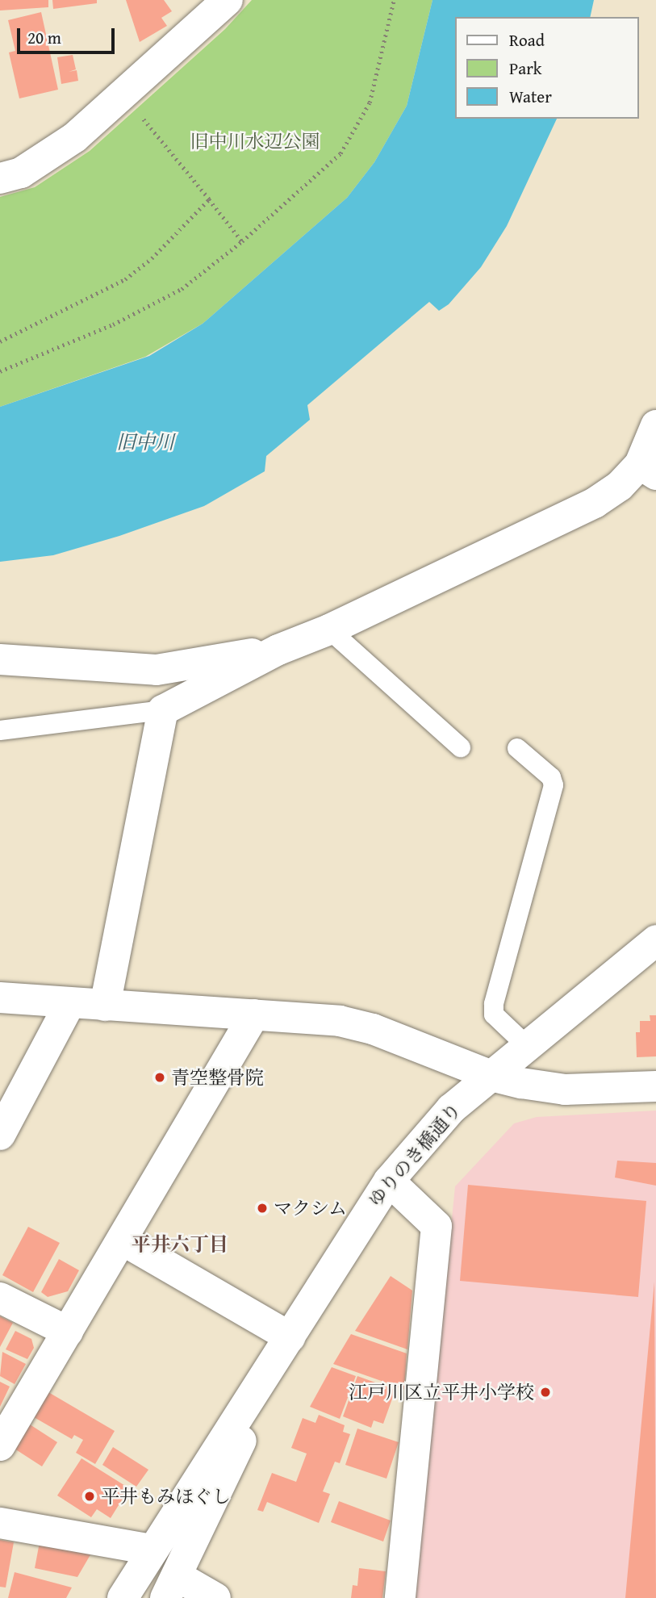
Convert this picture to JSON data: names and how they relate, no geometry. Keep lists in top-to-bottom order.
{
  "streets": {
    "street": ["ゆりのき橋通り"]
  },
  "districts": ["平井六丁目"],
  "water": ["旧中川"],
  "parks": ["旧中川水辺公園"],
  "places": [
    "青空整骨院",
    "マクシム",
    "江戸川区立平井小学校",
    "平井もみほぐし"
  ],
  "legend": ["Road", "Park", "Water"],
  "scale_bar": "20 m"
}
